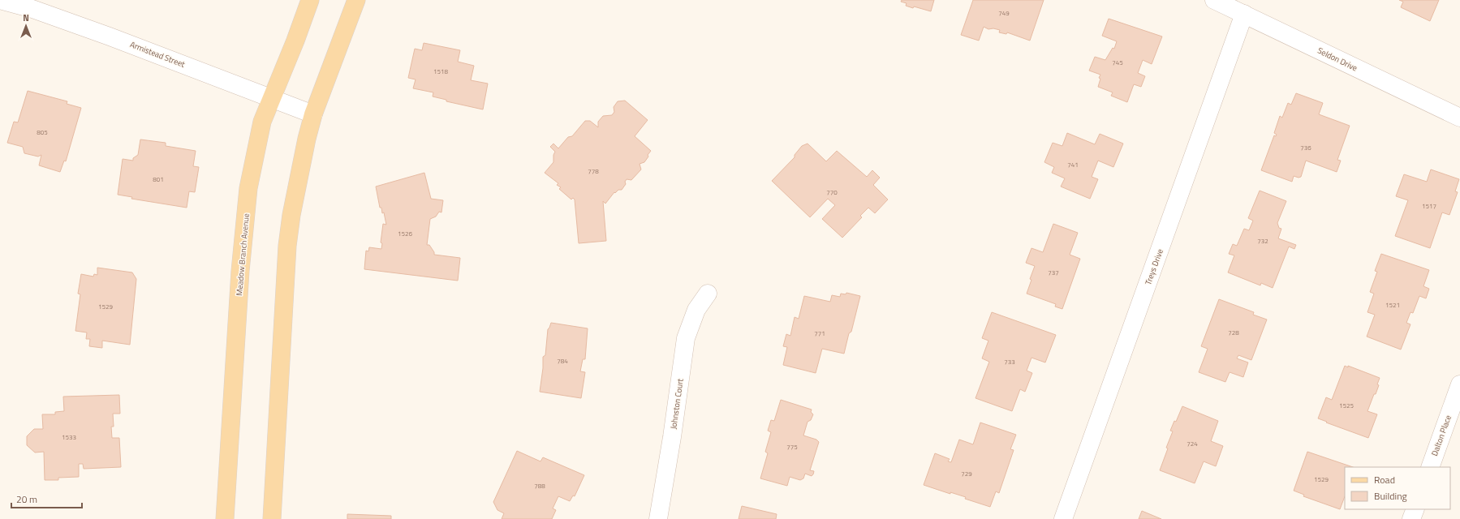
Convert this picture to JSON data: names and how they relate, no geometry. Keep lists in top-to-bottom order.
{
  "streets": {
    "main road": ["Meadow Branch Avenue"],
    "street": [
      "Armistead Street",
      "Seldon Drive",
      "Treys Drive",
      "Johnston Court",
      "Dalton Place"
    ]
  },
  "crossings": [
    ["Armistead Street", "Meadow Branch Avenue"],
    ["Seldon Drive", "Treys Drive"]
  ],
  "house_numbers": [
    "749",
    "745",
    "1518",
    "805",
    "736",
    "741",
    "778",
    "801",
    "770",
    "1517",
    "1526",
    "732",
    "737",
    "1521",
    "1529",
    "728",
    "771",
    "784",
    "733",
    "1525",
    "1533",
    "724",
    "775",
    "729",
    "1529",
    "788"
  ],
  "legend": ["Road", "Building"],
  "scale_bar": "20 m",
  "north": "top"
}
